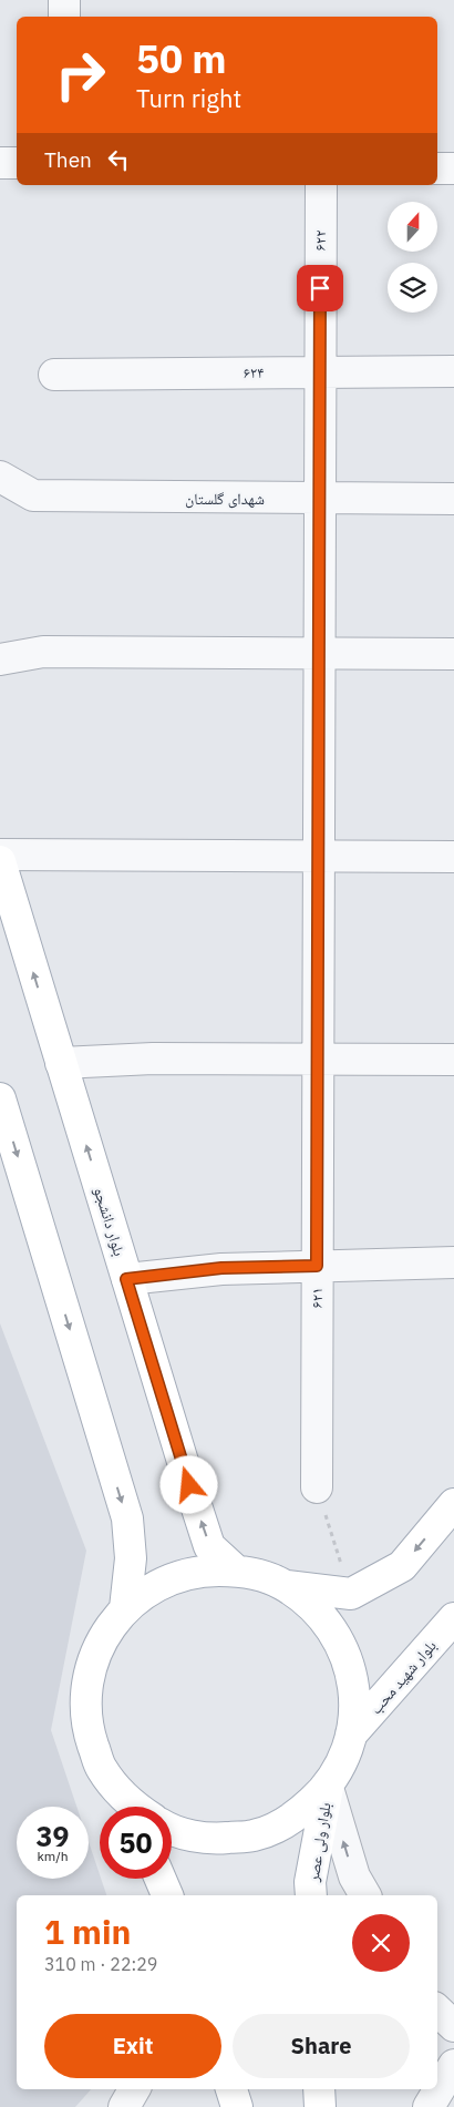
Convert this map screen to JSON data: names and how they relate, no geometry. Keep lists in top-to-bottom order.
{
  "streets": {
    "main road": ["بلوار دانشجو", "بلوار شهید محب", "بلوار ولی عصر"],
    "street": [
      "۶۲۲",
      "۶۲۴",
      "شهدای گلستان",
      "۶۲۱"
    ]
  },
  "crossings": [
    ["۶۲۲", "۶۲۴"],
    ["۶۲۲", "شهدای گلستان"],
    ["۶۲۲", "۶۲۱"],
    ["شهدای گلستان", "۶۲۱"]
  ],
  "north": "top",
  "page": {
    "turn": ["50 m", "Turn right"],
    "then": "Then",
    "speed": "39 km/h",
    "limit": "50",
    "heading": ["1 min", "310 m · 22:29"],
    "buttons": ["Exit", "Share"]
  }
}
